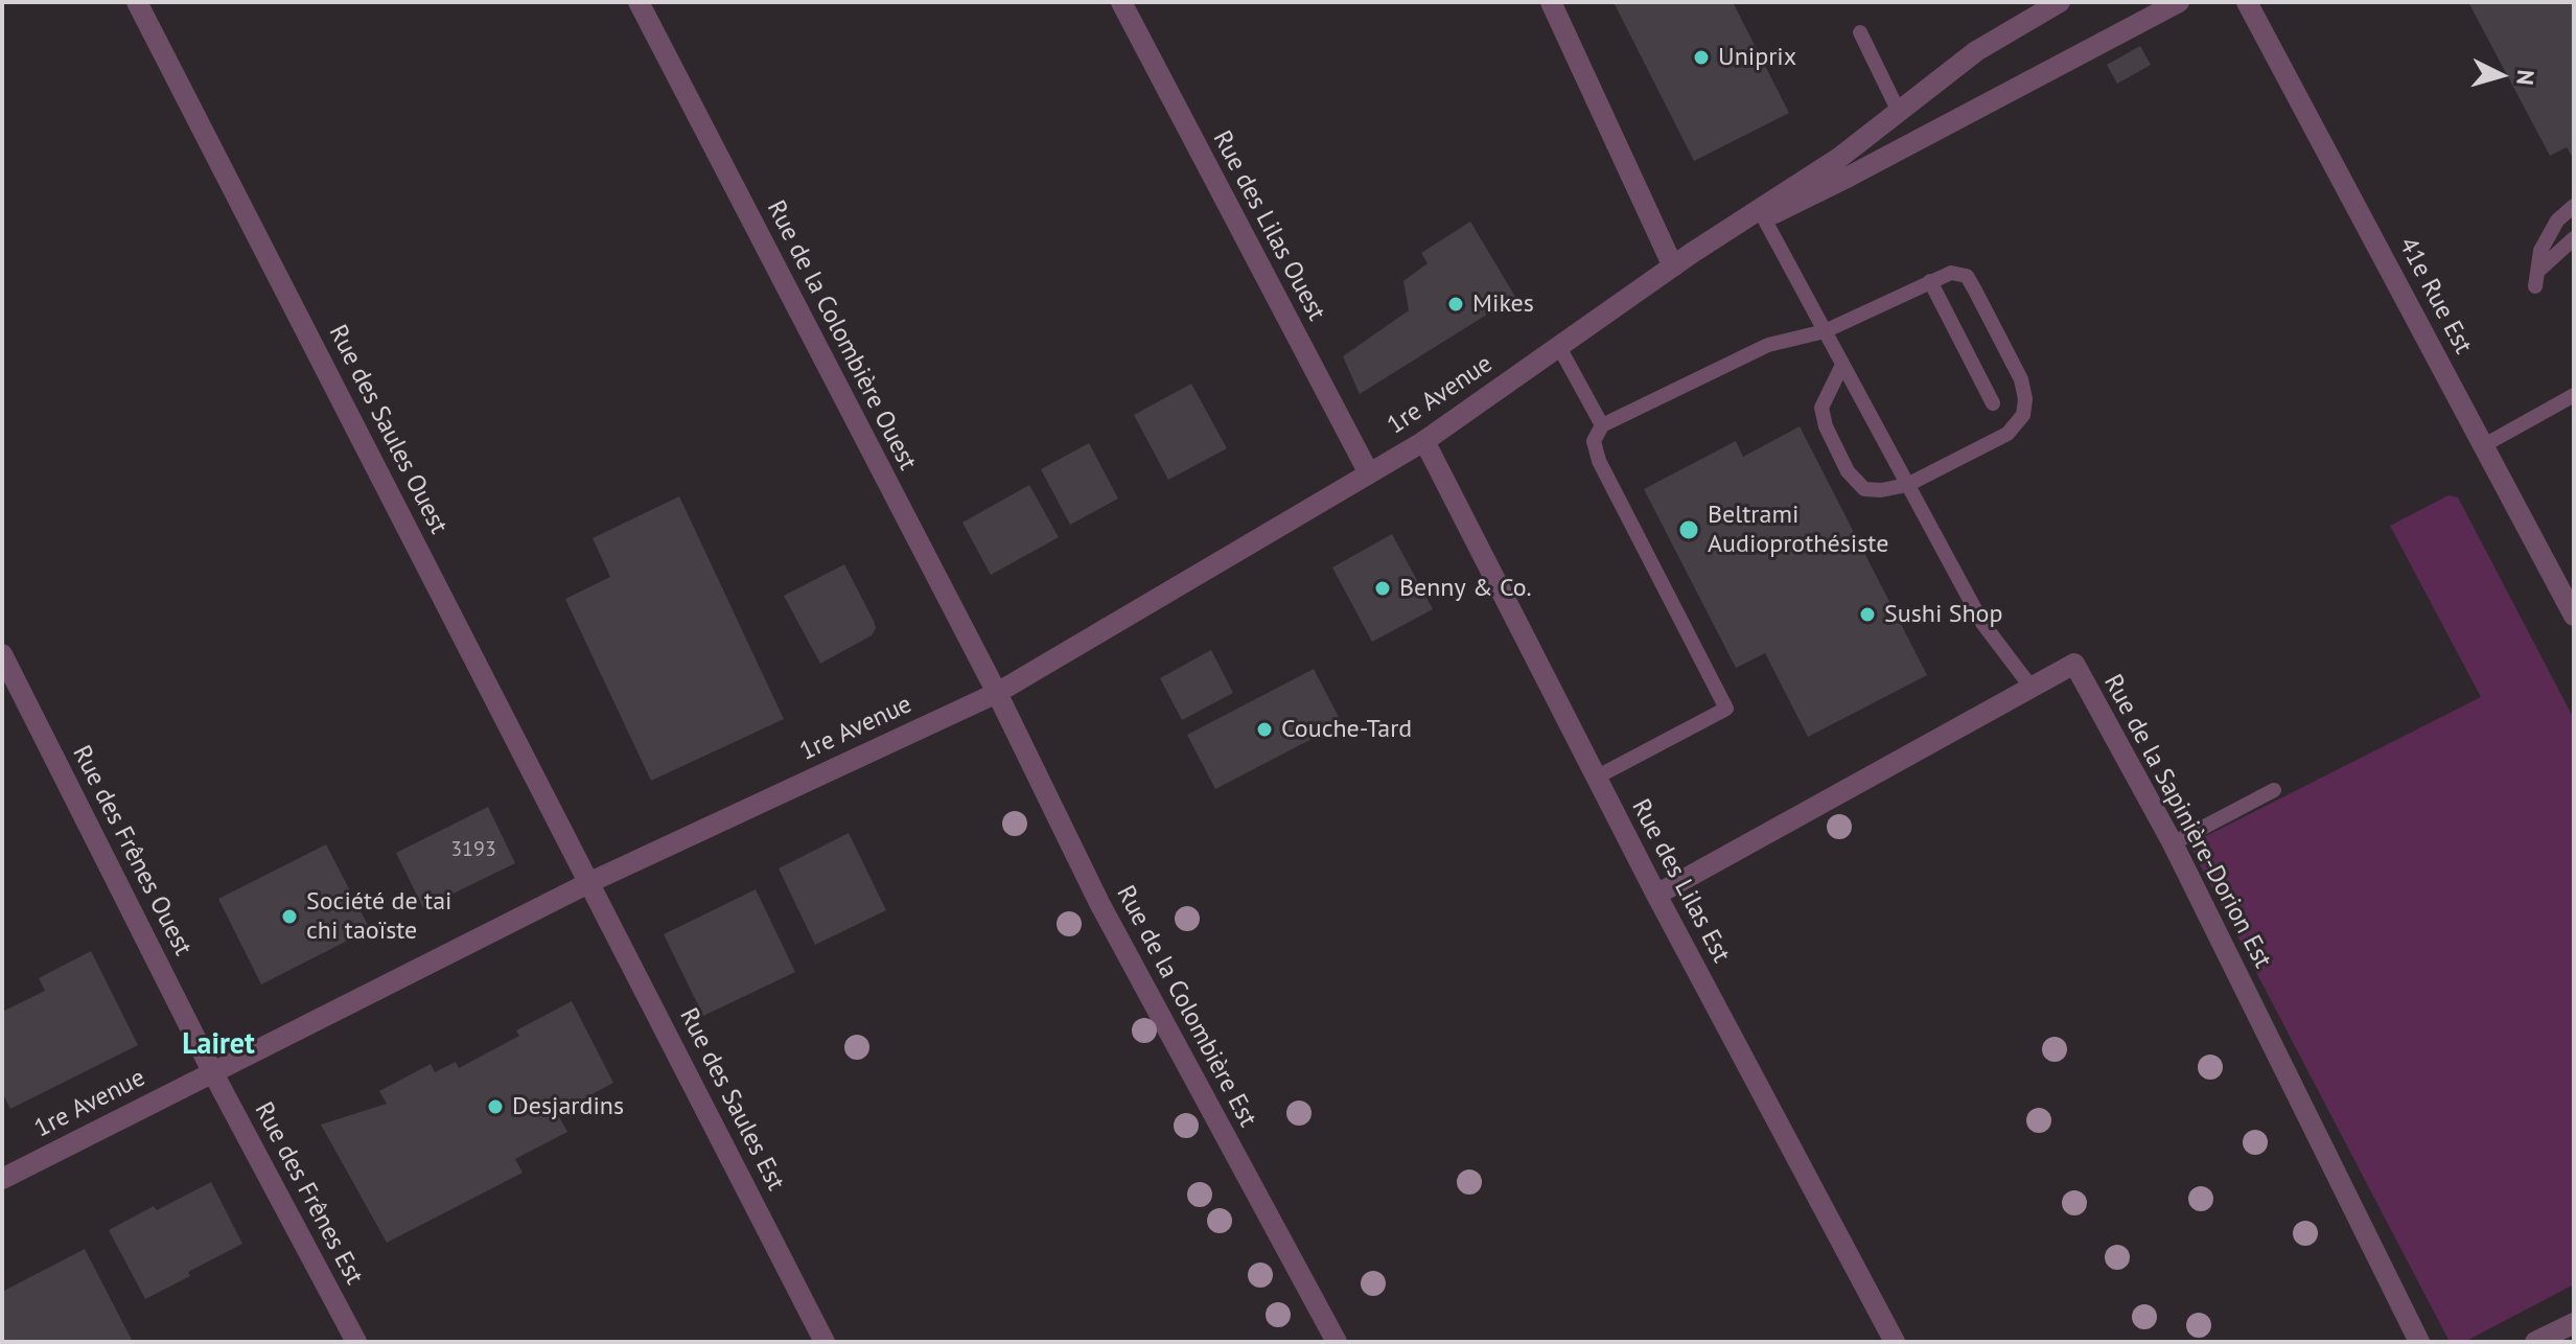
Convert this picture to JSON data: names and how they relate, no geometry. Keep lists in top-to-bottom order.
{
  "streets": {
    "street": [
      "Rue des Lilas Ouest",
      "41e Rue Est",
      "Rue de la Colombière Ouest",
      "1re Avenue",
      "Rue des Saules Ouest",
      "Rue de la Sapinière-Dorion Est",
      "Rue des Frênes Ouest",
      "Rue des Lilas Est",
      "Rue de la Colombière Est",
      "Rue des Saules Est",
      "Rue des Frênes Est"
    ]
  },
  "crossings": [
    ["Rue des Lilas Ouest", "1re Avenue"],
    ["Rue de la Colombière Ouest", "1re Avenue"],
    ["Rue de la Colombière Ouest", "Rue de la Colombière Est"],
    ["1re Avenue", "Rue des Saules Ouest"],
    ["1re Avenue", "Rue des Frênes Ouest"],
    ["1re Avenue", "Rue des Lilas Est"],
    ["1re Avenue", "Rue de la Colombière Est"],
    ["1re Avenue", "Rue des Saules Est"],
    ["1re Avenue", "Rue des Frênes Est"],
    ["Rue des Saules Ouest", "Rue des Saules Est"],
    ["Rue de la Sapinière-Dorion Est", "Rue des Lilas Est"],
    ["Rue des Frênes Ouest", "Rue des Frênes Est"]
  ],
  "districts": ["Lairet"],
  "places": [
    "Uniprix",
    "Mikes",
    "Beltrami Audioprothésiste",
    "Benny & Co.",
    "Sushi Shop",
    "Couche-Tard",
    "Société de tai chi taoïste",
    "Desjardins"
  ],
  "house_numbers": ["3193"],
  "north": "right"
}
